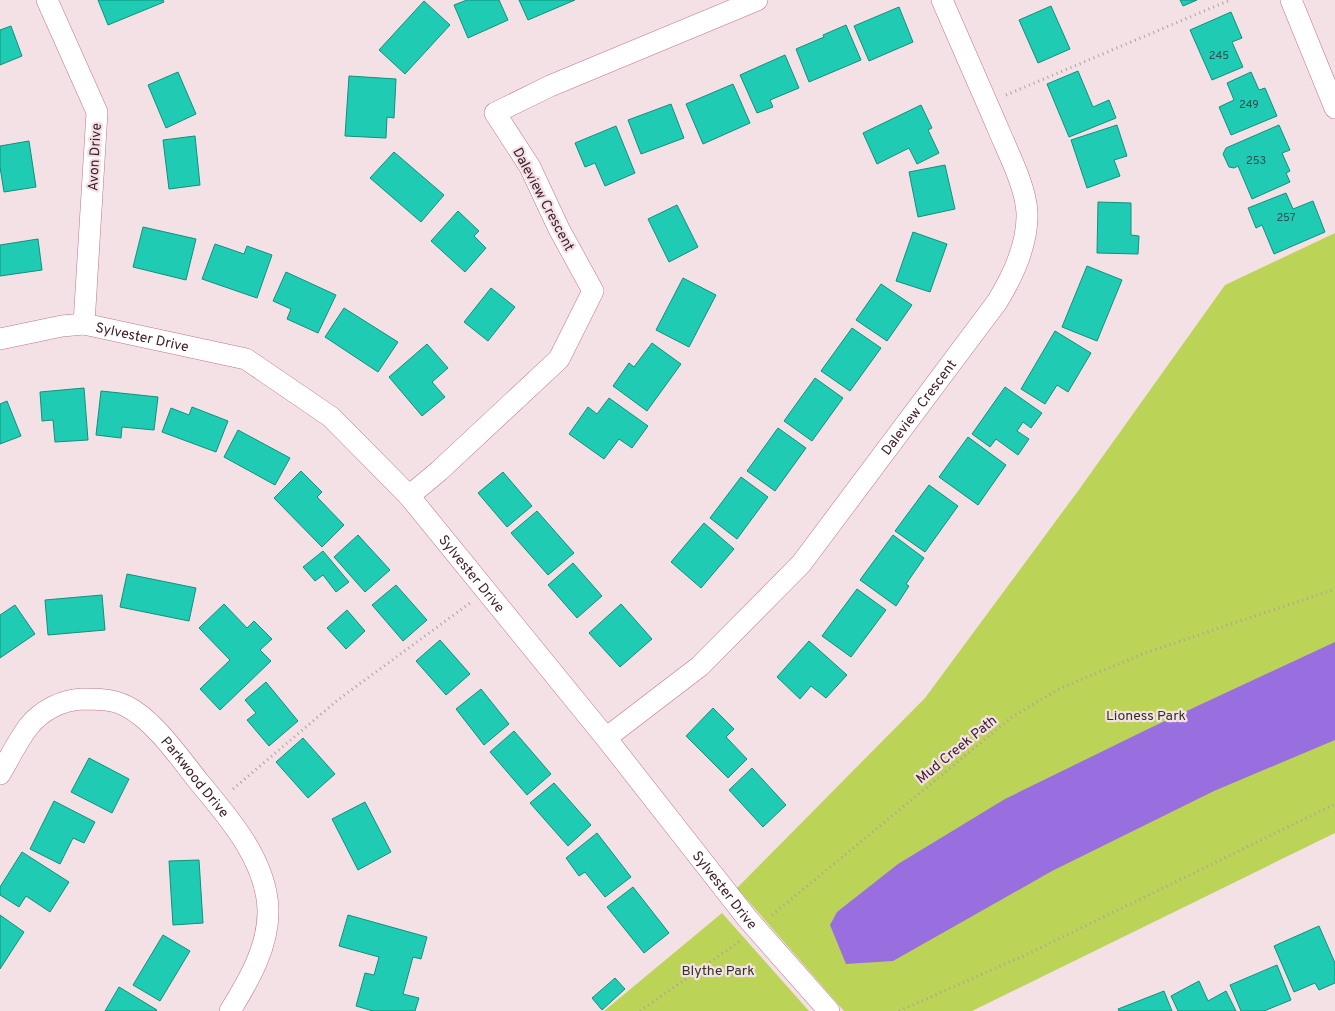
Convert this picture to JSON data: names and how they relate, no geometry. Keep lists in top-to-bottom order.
{
  "streets": {
    "street": [
      "Avon Drive",
      "Daleview Crescent",
      "Sylvester Drive",
      "Parkwood Drive"
    ],
    "path": ["Mud Creek Path"]
  },
  "crossings": [
    ["Avon Drive", "Sylvester Drive"],
    ["Daleview Crescent", "Sylvester Drive"],
    ["Sylvester Drive", "Mud Creek Path"]
  ],
  "parks": ["Lioness Park", "Blythe Park"],
  "house_numbers": [
    "245",
    "249",
    "253",
    "257"
  ]
}
